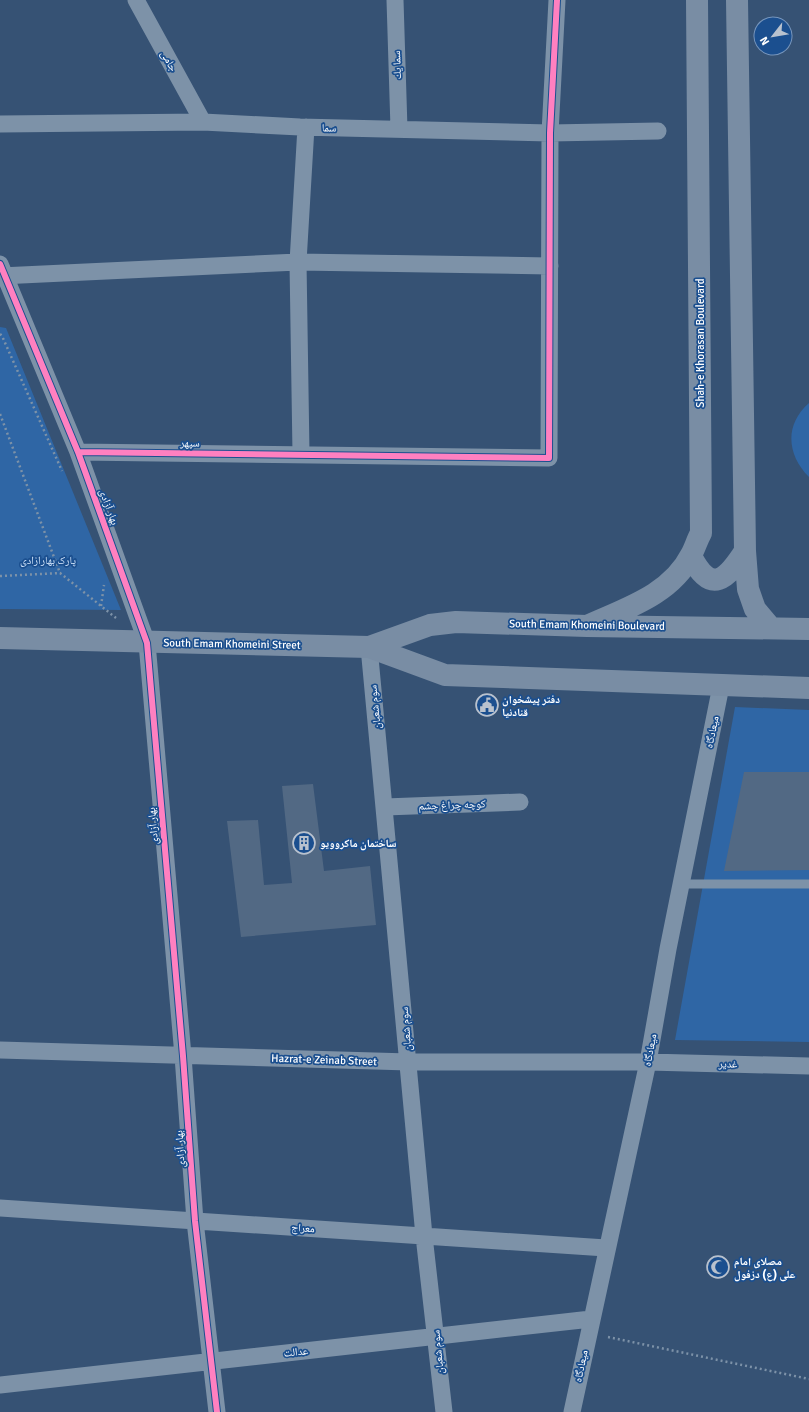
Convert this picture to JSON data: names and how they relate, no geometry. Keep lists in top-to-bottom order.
{
  "streets": {
    "main road": ["Shah-e Khorasan Boulevard", "South Emam Khomeini Boulevard", "South Emam Khomeini Street"],
    "street": [
      "جامی",
      "سما يك",
      "سما",
      "سپهر",
      "بهار آزادی",
      "سوم شعبان",
      "میعادگاه",
      "کوچه چراغ چشم",
      "Hazrat-e Zeinab Street",
      "غدیر",
      "معراج",
      "عدالت"
    ]
  },
  "crossings": [
    ["جامی", "سما"],
    ["سما يك", "سما"],
    ["Shah-e Khorasan Boulevard", "South Emam Khomeini Boulevard"],
    ["سپهر", "بهار آزادی"],
    ["بهار آزادی", "South Emam Khomeini Street"],
    ["بهار آزادی", "Hazrat-e Zeinab Street"],
    ["بهار آزادی", "معراج"],
    ["بهار آزادی", "عدالت"],
    ["South Emam Khomeini Boulevard", "South Emam Khomeini Street"],
    ["South Emam Khomeini Boulevard", "سوم شعبان"],
    ["South Emam Khomeini Street", "سوم شعبان"],
    ["سوم شعبان", "کوچه چراغ چشم"],
    ["سوم شعبان", "Hazrat-e Zeinab Street"],
    ["سوم شعبان", "معراج"],
    ["سوم شعبان", "عدالت"],
    ["میعادگاه", "Hazrat-e Zeinab Street"],
    ["میعادگاه", "غدیر"],
    ["میعادگاه", "معراج"],
    ["میعادگاه", "عدالت"],
    ["Hazrat-e Zeinab Street", "غدیر"]
  ],
  "parks": ["پارک بهارازادی"],
  "places": {
    "public building": ["دفتر پیشخوان قنادنیا"],
    "building": ["ساختمان ماکروویو"],
    "mosque": ["مصلای امام علی (ع) دزفول"]
  },
  "north": "bottom left"
}
